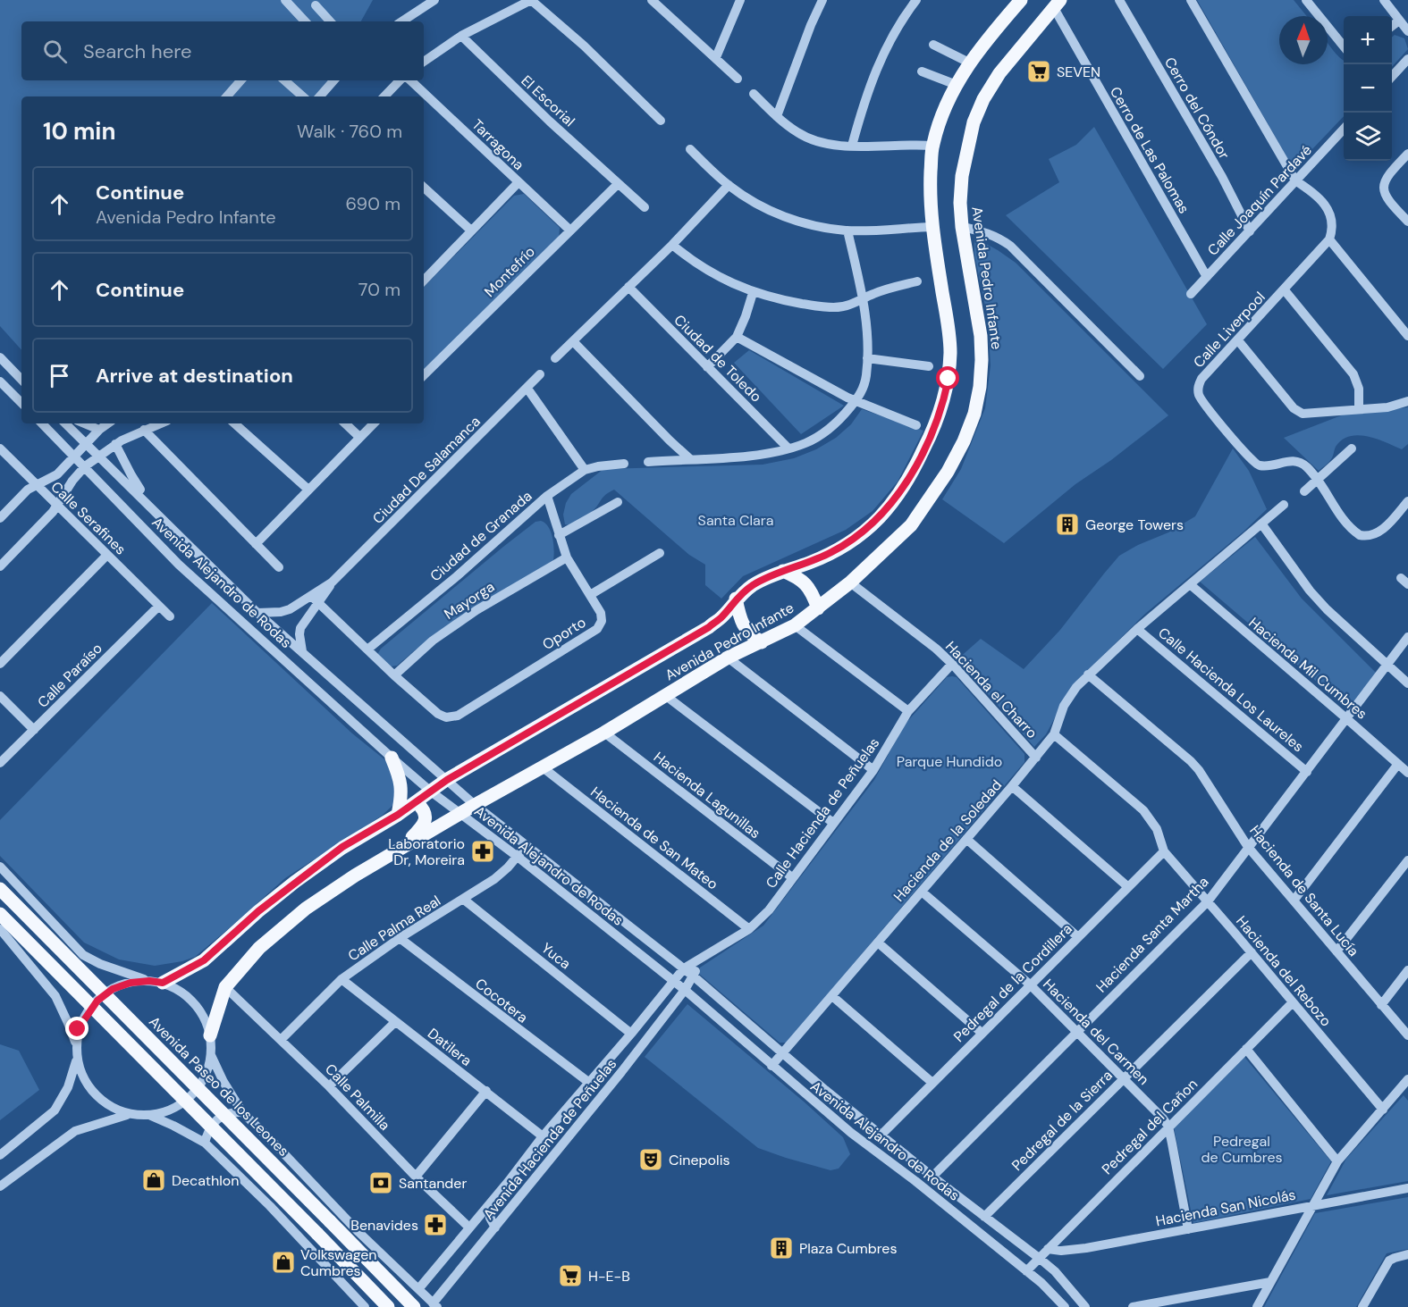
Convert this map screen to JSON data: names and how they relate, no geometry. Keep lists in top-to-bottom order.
{
  "streets": {
    "main road": ["Avenida Pedro Infante", "Avenida Paseo de los Leones"],
    "street": [
      "El Escorial",
      "Cerro del Cóndor",
      "Tarragona",
      "Cerro de Las Palomas",
      "Calle Joaquín Pardavé",
      "Montefrío",
      "Calle Liverpool",
      "Ciudad de Toledo",
      "Ciudad De Salamanca",
      "Calle Serafines",
      "Ciudad de Granada",
      "Avenida Alejandro de Rodas",
      "Mayorga",
      "Oporto",
      "Hacienda Mil Cumbres",
      "Calle Paraíso",
      "Hacienda el Charro",
      "Calle Hacienda Los Laureles",
      "Hacienda Lagunillas",
      "Calle Hacienda de Peñuelas",
      "Hacienda de San Mateo",
      "Hacienda de la Soledad",
      "Hacienda de Santa Lucía",
      "Calle Palma Real",
      "Hacienda Santa Martha",
      "Yuca",
      "Hacienda del Rebozo",
      "Pedregal de la Cordillera",
      "Cocotera",
      "Hacienda del Carmen",
      "Datilera",
      "Calle Palmilla",
      "Pedregal de la Sierra",
      "Pedregal del Cañon",
      "Avenida Hacienda de Peñuelas",
      "Hacienda San Nicolás"
    ]
  },
  "crossings": [
    ["El Escorial", "Montefrío"],
    ["Cerro del Cóndor", "Calle Joaquín Pardavé"],
    ["Tarragona", "Montefrío"],
    ["Cerro de Las Palomas", "Calle Joaquín Pardavé"],
    ["Cerro de Las Palomas", "Avenida Pedro Infante"],
    ["Avenida Pedro Infante", "Avenida Alejandro de Rodas"],
    ["Avenida Pedro Infante", "Hacienda el Charro"],
    ["Avenida Pedro Infante", "Hacienda Lagunillas"],
    ["Avenida Pedro Infante", "Hacienda de San Mateo"],
    ["Avenida Pedro Infante", "Avenida Paseo de los Leones"],
    ["Avenida Pedro Infante", "Calle Palmilla"],
    ["Ciudad De Salamanca", "Avenida Alejandro de Rodas"],
    ["Calle Serafines", "Calle Paraíso"],
    ["Ciudad de Granada", "Oporto"],
    ["Avenida Alejandro de Rodas", "Calle Hacienda de Peñuelas"],
    ["Avenida Alejandro de Rodas", "Hacienda de la Soledad"],
    ["Avenida Alejandro de Rodas", "Calle Palma Real"],
    ["Avenida Alejandro de Rodas", "Hacienda Santa Martha"],
    ["Avenida Alejandro de Rodas", "Pedregal de la Cordillera"],
    ["Avenida Alejandro de Rodas", "Pedregal de la Sierra"],
    ["Avenida Alejandro de Rodas", "Pedregal del Cañon"],
    ["Avenida Alejandro de Rodas", "Avenida Hacienda de Peñuelas"],
    ["Mayorga", "Oporto"],
    ["Hacienda Mil Cumbres", "Hacienda de la Soledad"],
    ["Hacienda Mil Cumbres", "Hacienda Santa Martha"],
    ["Hacienda el Charro", "Calle Hacienda de Peñuelas"],
    ["Hacienda el Charro", "Hacienda de la Soledad"],
    ["Calle Hacienda Los Laureles", "Hacienda de la Soledad"],
    ["Calle Hacienda Los Laureles", "Hacienda Santa Martha"],
    ["Hacienda Lagunillas", "Calle Hacienda de Peñuelas"],
    ["Calle Hacienda de Peñuelas", "Hacienda de San Mateo"],
    ["Calle Hacienda de Peñuelas", "Avenida Hacienda de Peñuelas"],
    ["Hacienda de la Soledad", "Hacienda de Santa Lucía"],
    ["Hacienda de la Soledad", "Hacienda del Carmen"],
    ["Hacienda de Santa Lucía", "Hacienda Santa Martha"],
    ["Calle Palma Real", "Yuca"],
    ["Calle Palma Real", "Cocotera"],
    ["Calle Palma Real", "Datilera"],
    ["Calle Palma Real", "Calle Palmilla"],
    ["Hacienda Santa Martha", "Hacienda del Rebozo"],
    ["Hacienda Santa Martha", "Hacienda del Carmen"],
    ["Yuca", "Avenida Hacienda de Peñuelas"],
    ["Hacienda del Rebozo", "Pedregal de la Cordillera"],
    ["Hacienda del Rebozo", "Pedregal de la Sierra"],
    ["Hacienda del Rebozo", "Pedregal del Cañon"],
    ["Pedregal de la Cordillera", "Hacienda del Carmen"],
    ["Cocotera", "Avenida Hacienda de Peñuelas"],
    ["Hacienda del Carmen", "Pedregal de la Sierra"],
    ["Hacienda del Carmen", "Pedregal del Cañon"],
    ["Hacienda del Carmen", "Hacienda San Nicolás"],
    ["Datilera", "Avenida Hacienda de Peñuelas"],
    ["Avenida Paseo de los Leones", "Avenida Hacienda de Peñuelas"],
    ["Calle Palmilla", "Avenida Hacienda de Peñuelas"],
    ["Pedregal del Cañon", "Hacienda San Nicolás"]
  ],
  "parks": ["Santa Clara", "Parque Hundido", "Pedregal de Cumbres"],
  "places": {
    "supermarket": ["SEVEN", "H-E-B"],
    "building": ["George Towers", "Plaza Cumbres"],
    "pharmacy": ["Laboratorio Dr, Moreira", "Benavides"],
    "theatre": ["Cinepolis"],
    "shop": ["Decathlon", "Volkswagen Cumbres"],
    "bank": ["Santander"]
  },
  "north": "top",
  "page": {
    "map_buttons": ["+", "−"],
    "search": "Search here",
    "heading": ["10 min", "Walk · 760 m"],
    "list": [
      ["Continue", "Avenida Pedro Infante", "690 m"],
      ["Continue", "70 m"],
      "Arrive at destination"
    ]
  }
}
